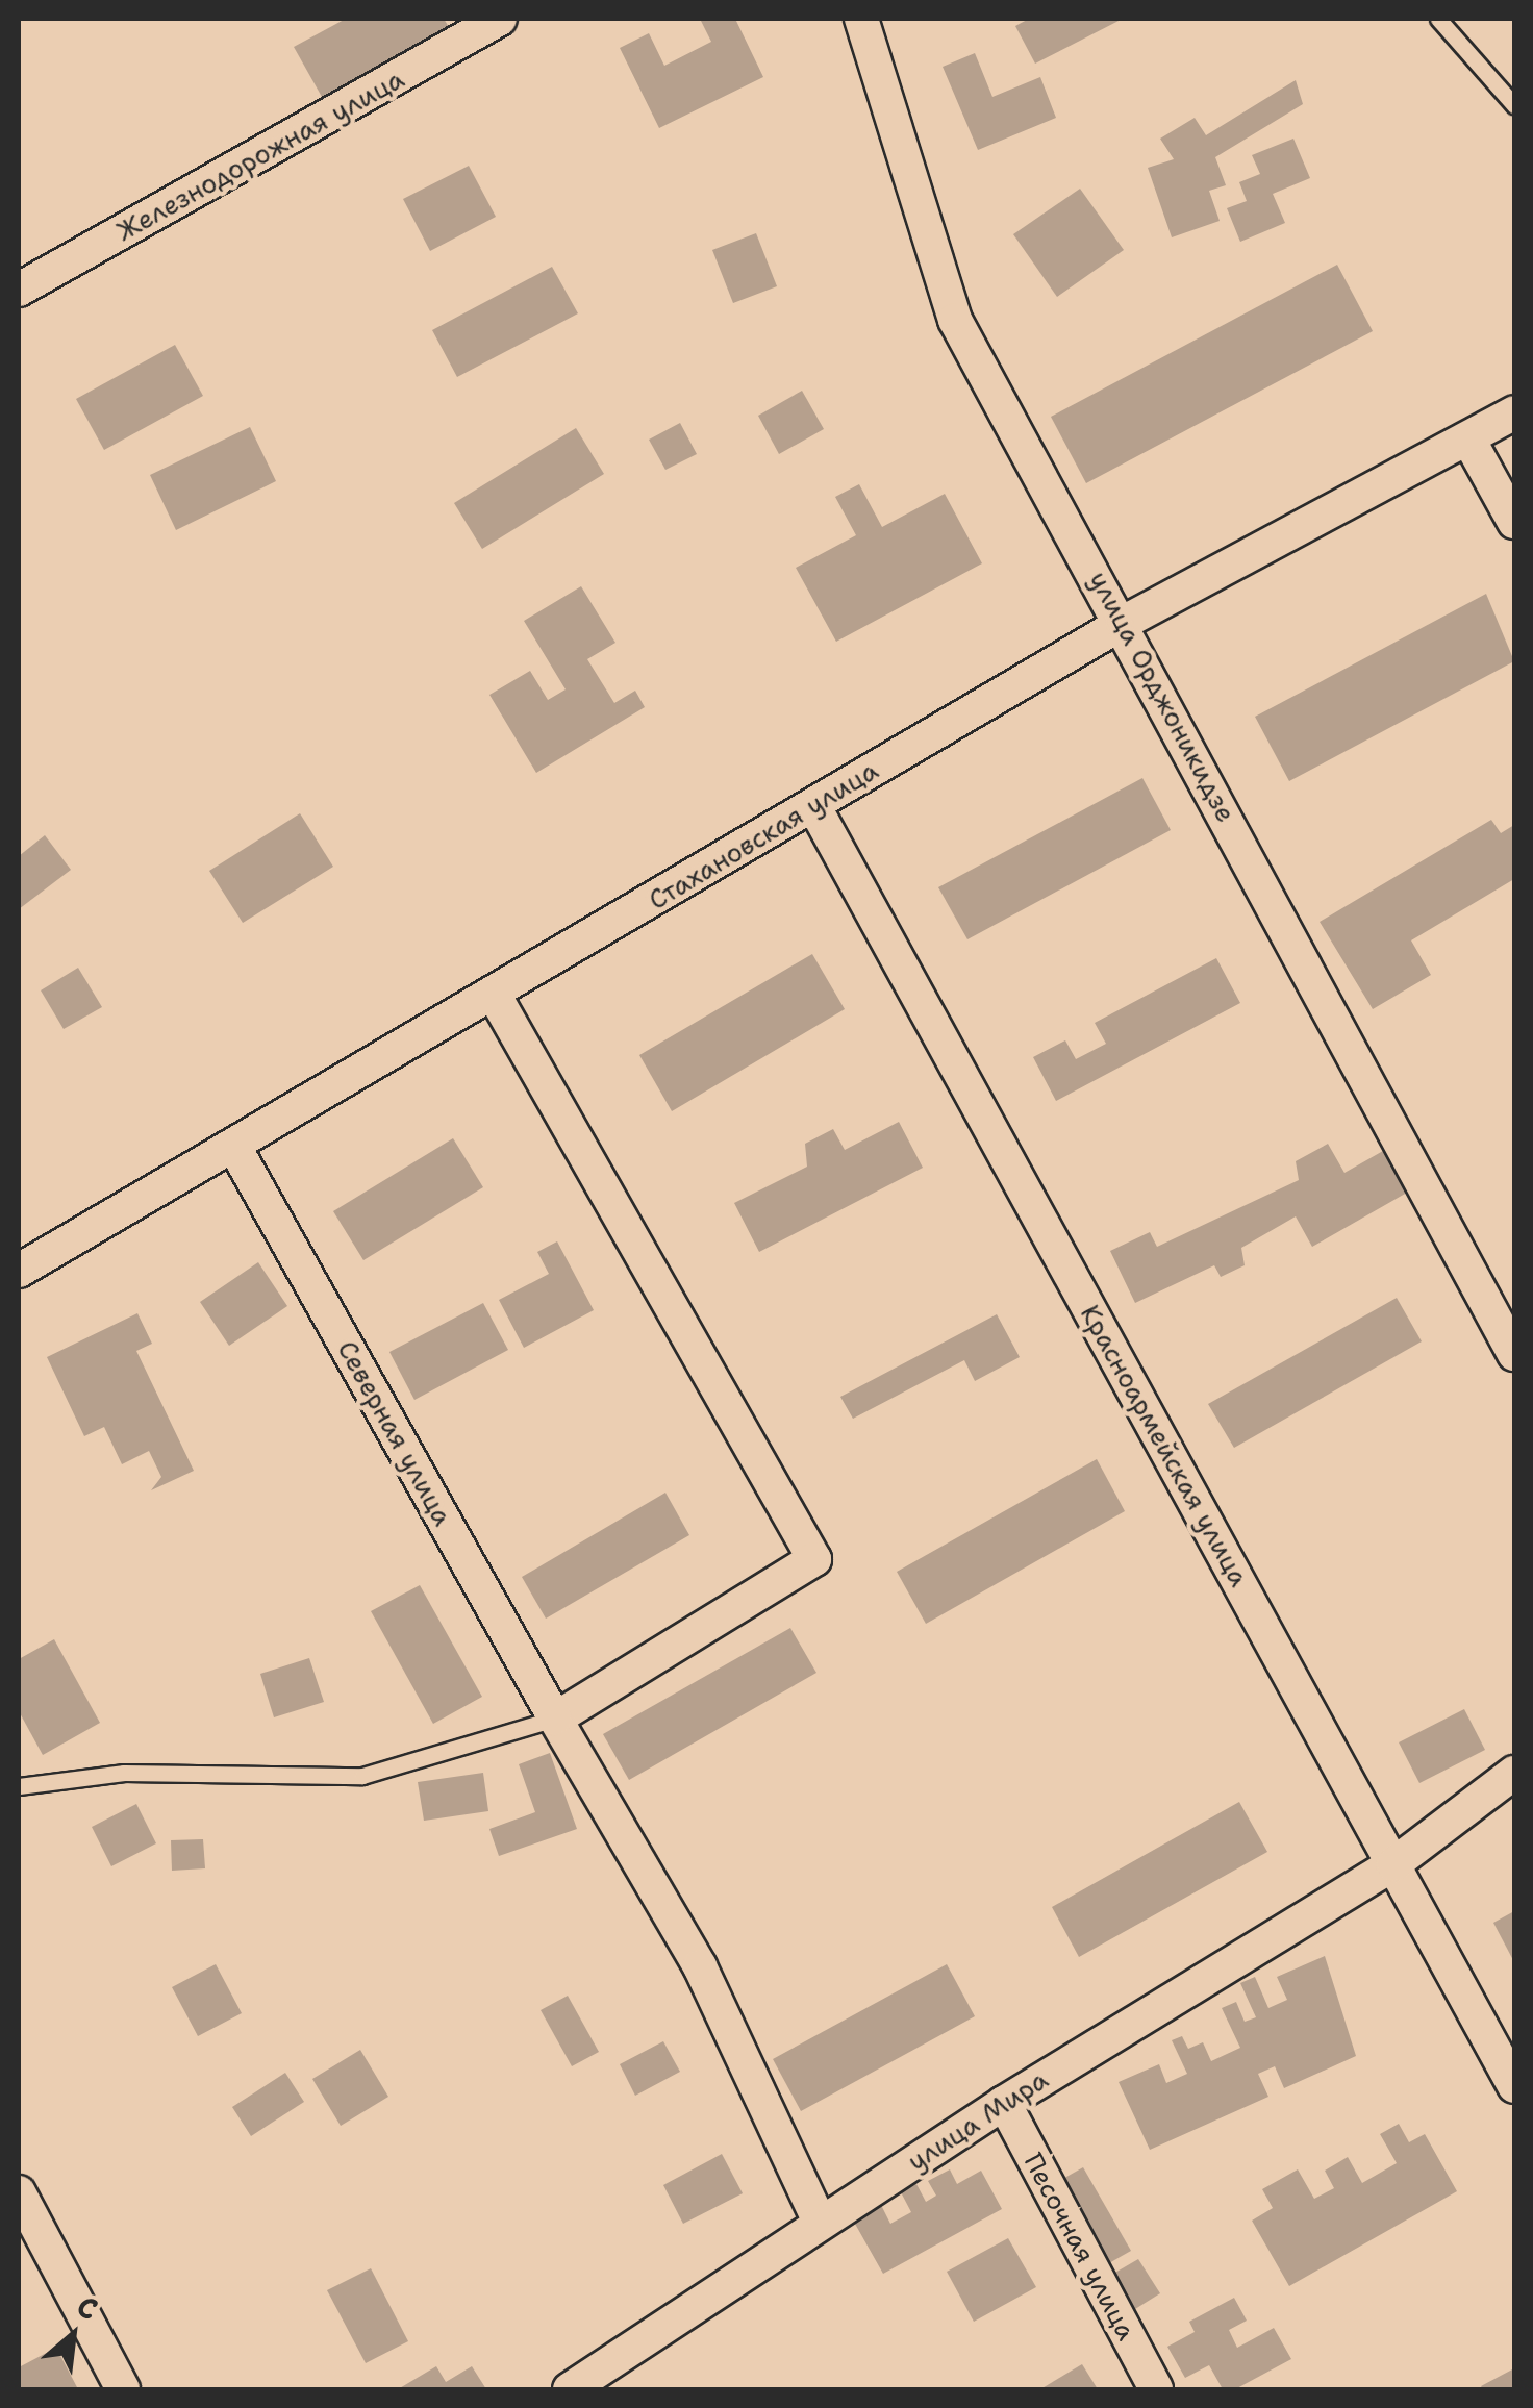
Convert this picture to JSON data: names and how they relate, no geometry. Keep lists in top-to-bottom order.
{
  "streets": {
    "street": [
      "Железнодорожная улица",
      "улица Орджоникидзе",
      "Стахановская улица",
      "Северная улица",
      "Красноармейская улица",
      "улица Мира",
      "Песочная улица"
    ]
  },
  "crossings": [
    ["улица Орджоникидзе", "Стахановская улица"],
    ["Стахановская улица", "Северная улица"],
    ["Стахановская улица", "Красноармейская улица"],
    ["Северная улица", "улица Мира"],
    ["Красноармейская улица", "улица Мира"],
    ["улица Мира", "Песочная улица"]
  ],
  "north": "top right"
}
